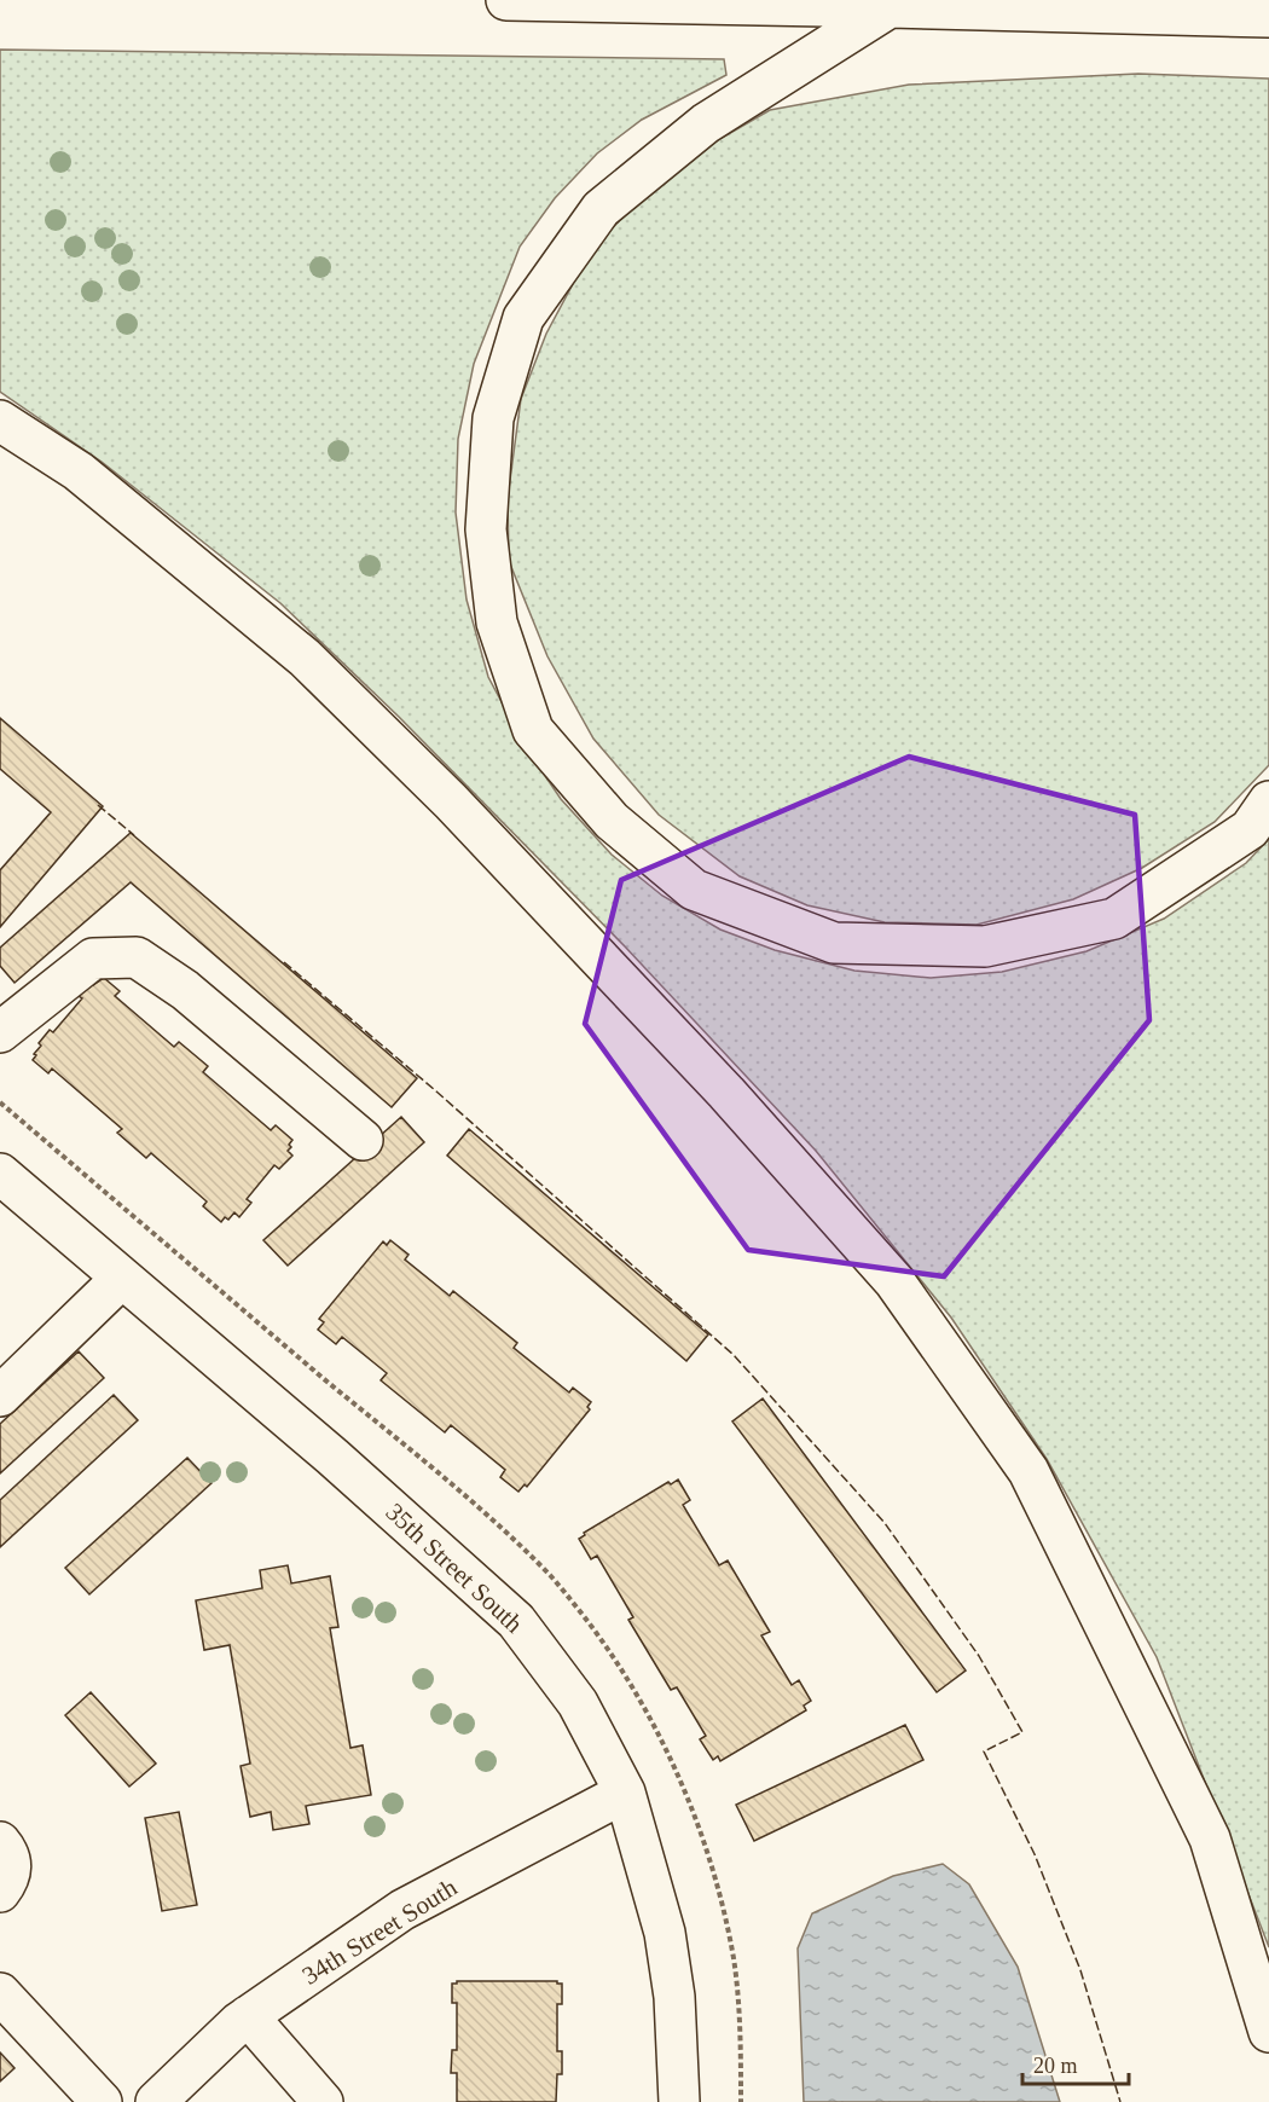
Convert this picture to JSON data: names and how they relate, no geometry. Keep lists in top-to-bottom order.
{
  "streets": {
    "main road": ["35th Street South", "34th Street South"]
  },
  "crossings": [
    ["35th Street South", "34th Street South"]
  ],
  "scale_bar": "20 m"
}
